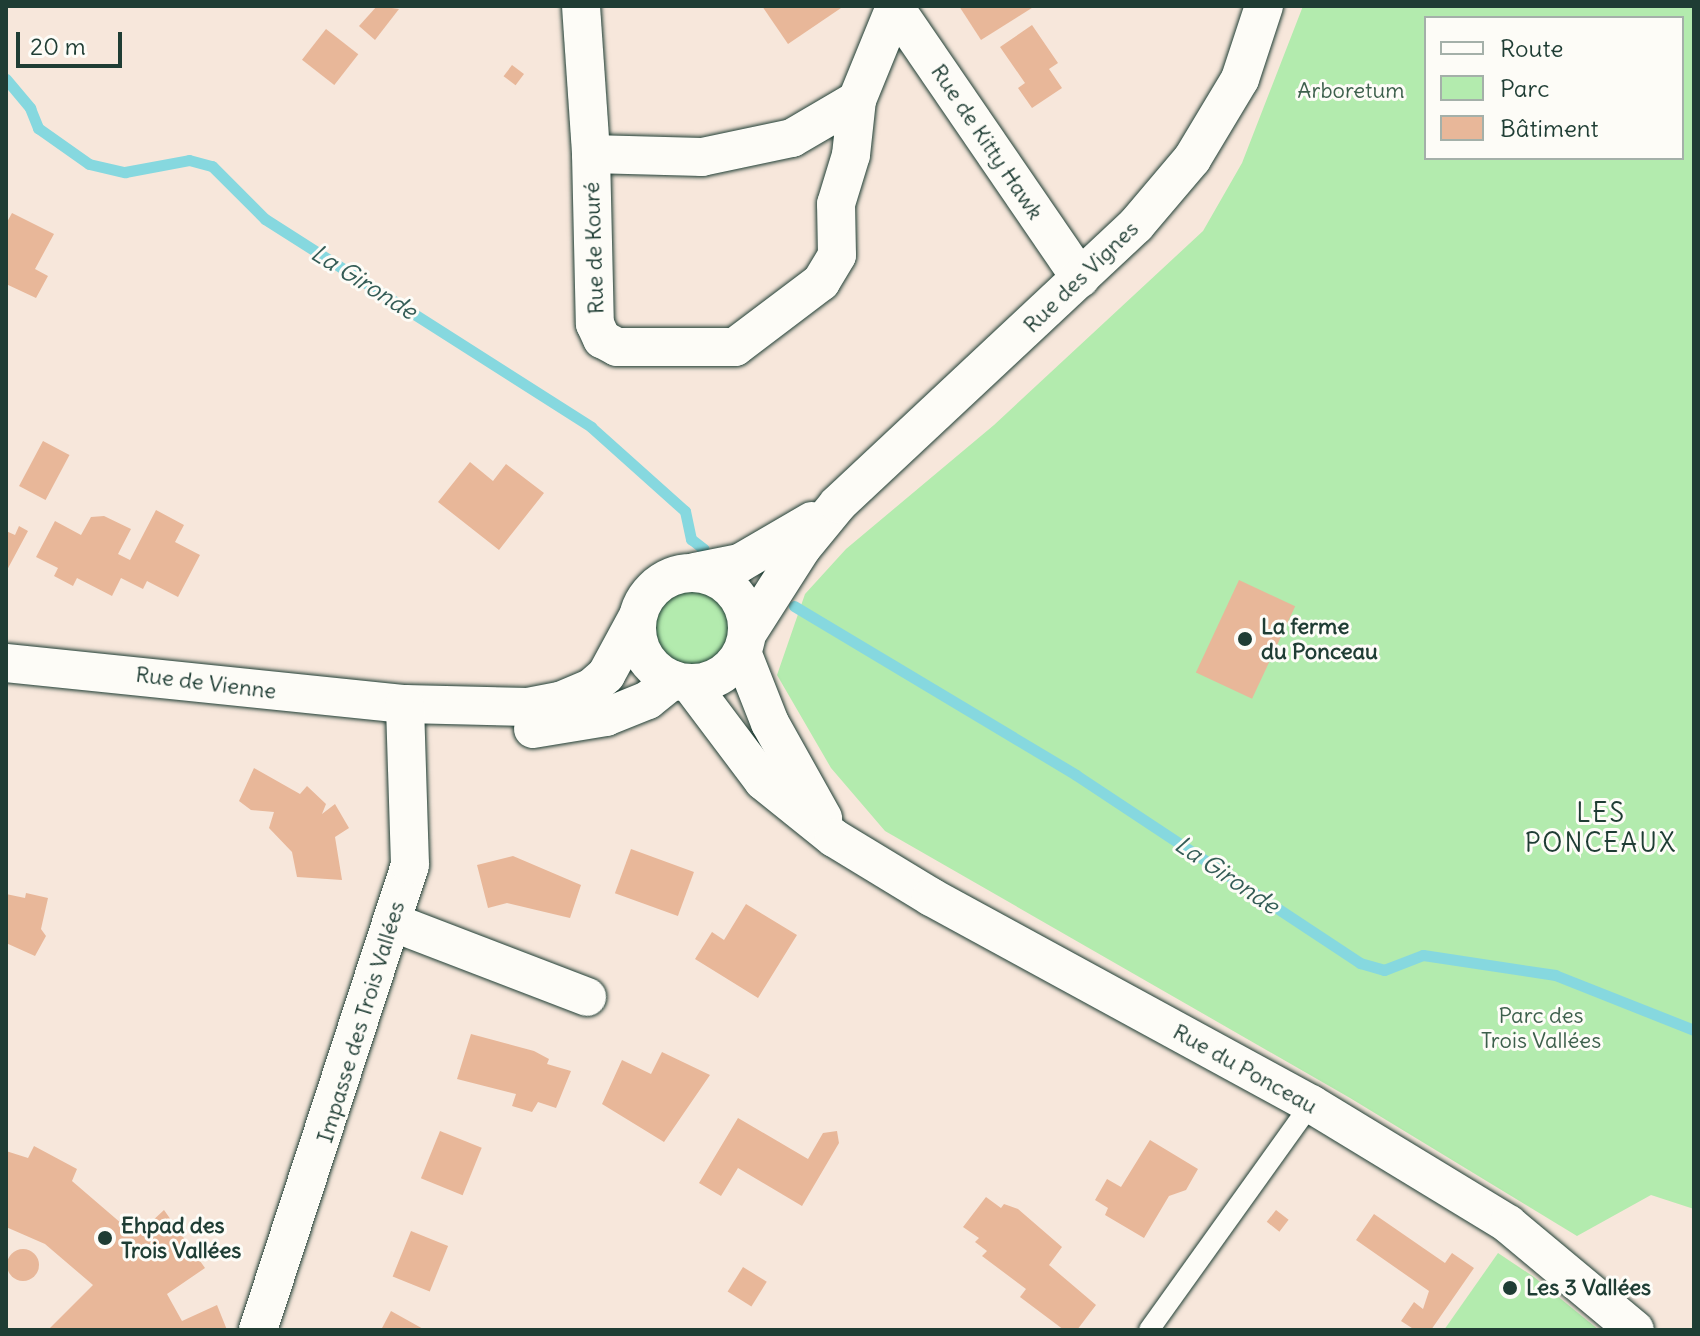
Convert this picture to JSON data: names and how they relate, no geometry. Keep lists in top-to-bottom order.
{
  "streets": {
    "street": [
      "Rue de Kitty Hawk",
      "Rue de Kouré",
      "Rue des Vignes",
      "Rue de Vienne",
      "Impasse des Trois Vallées",
      "Rue du Ponceau"
    ]
  },
  "crossings": [
    ["Rue de Kitty Hawk", "Rue de Kouré"],
    ["Rue de Kitty Hawk", "Rue des Vignes"],
    ["Rue des Vignes", "Rue de Vienne"],
    ["Rue des Vignes", "Rue du Ponceau"],
    ["Rue de Vienne", "Impasse des Trois Vallées"],
    ["Rue de Vienne", "Rue du Ponceau"]
  ],
  "districts": ["LES PONCEAUX"],
  "water": ["La Gironde"],
  "parks": ["Arboretum", "Parc des Trois Vallées"],
  "places": ["La ferme du Ponceau", "Ehpad des Trois Vallées", "Les 3 Vallées"],
  "legend": ["Route", "Parc", "Bâtiment"],
  "scale_bar": "20 m"
}
